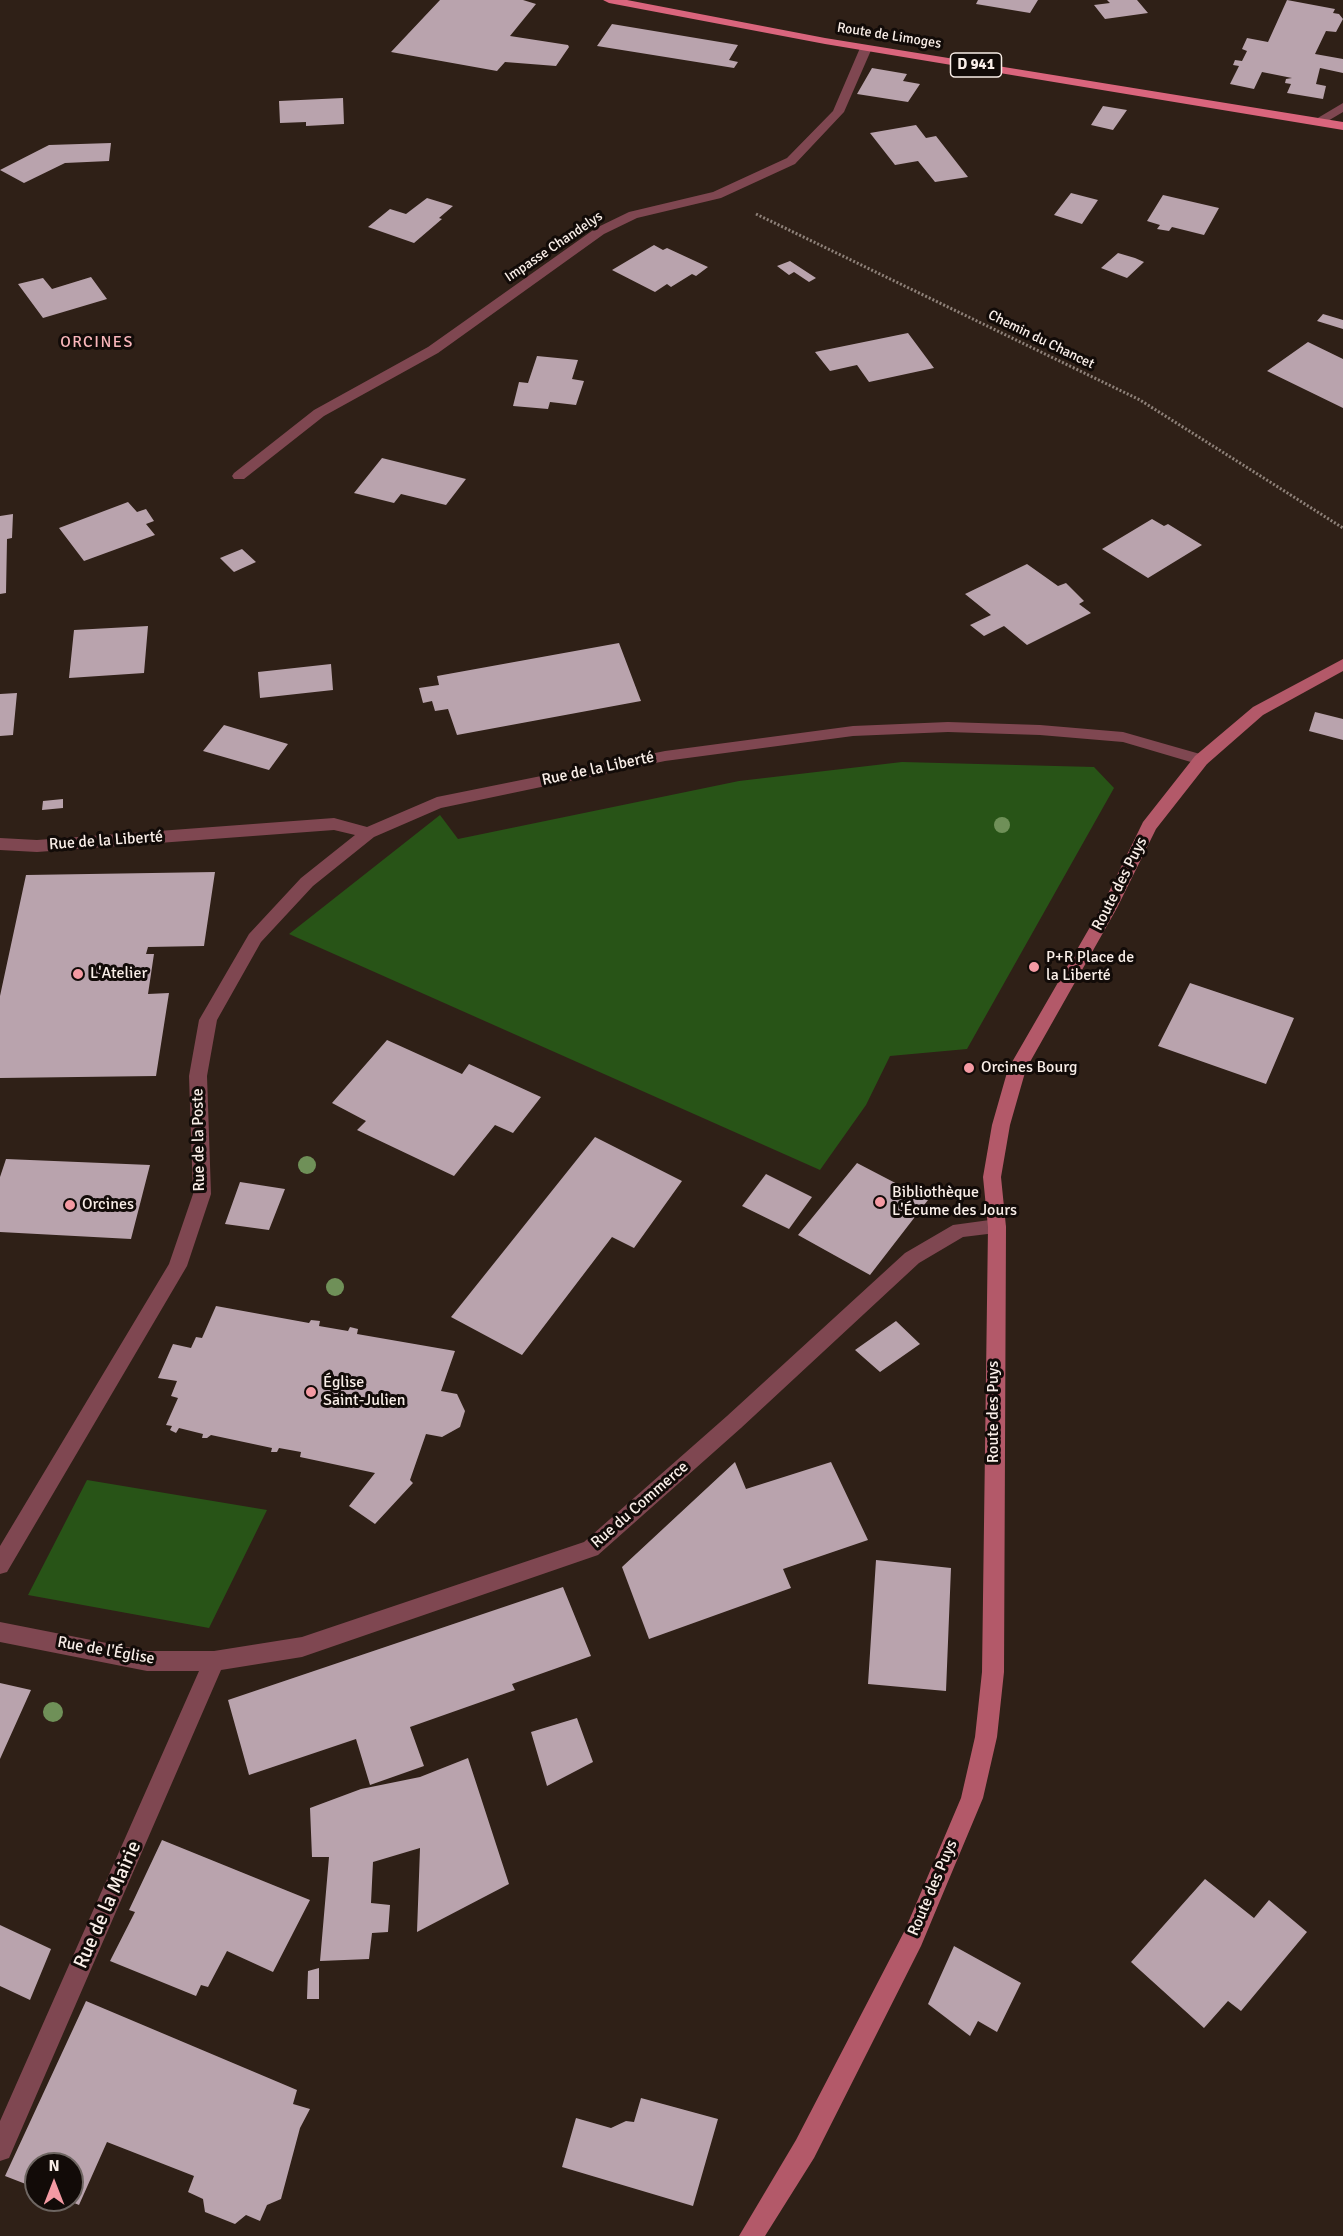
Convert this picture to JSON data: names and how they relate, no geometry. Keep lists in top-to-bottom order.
{
  "streets": {
    "main road": ["Route de Limoges", "D 941", "Route des Puys"],
    "street": [
      "Impasse Chandelys",
      "Rue de la Liberté",
      "Rue de la Poste",
      "Rue du Commerce",
      "Rue de l'Église",
      "Rue de la Mairie"
    ],
    "path": ["Chemin du Chancet"]
  },
  "crossings": [
    ["Route de Limoges", "Impasse Chandelys"],
    ["Impasse Chandelys", "Chemin du Chancet"],
    ["Rue de la Liberté", "Route des Puys"],
    ["Rue de la Liberté", "Rue de la Poste"],
    ["Route des Puys", "Rue du Commerce"],
    ["Rue du Commerce", "Rue de l'Église"],
    ["Rue du Commerce", "Rue de la Mairie"],
    ["Rue de l'Église", "Rue de la Mairie"]
  ],
  "districts": ["ORCINES"],
  "places": [
    "P+R Place de la Liberté",
    "L'Atelier",
    "Orcines Bourg",
    "Bibliothèque L'Écume des Jours",
    "Orcines",
    "Église Saint-Julien"
  ],
  "north": "top"
}
